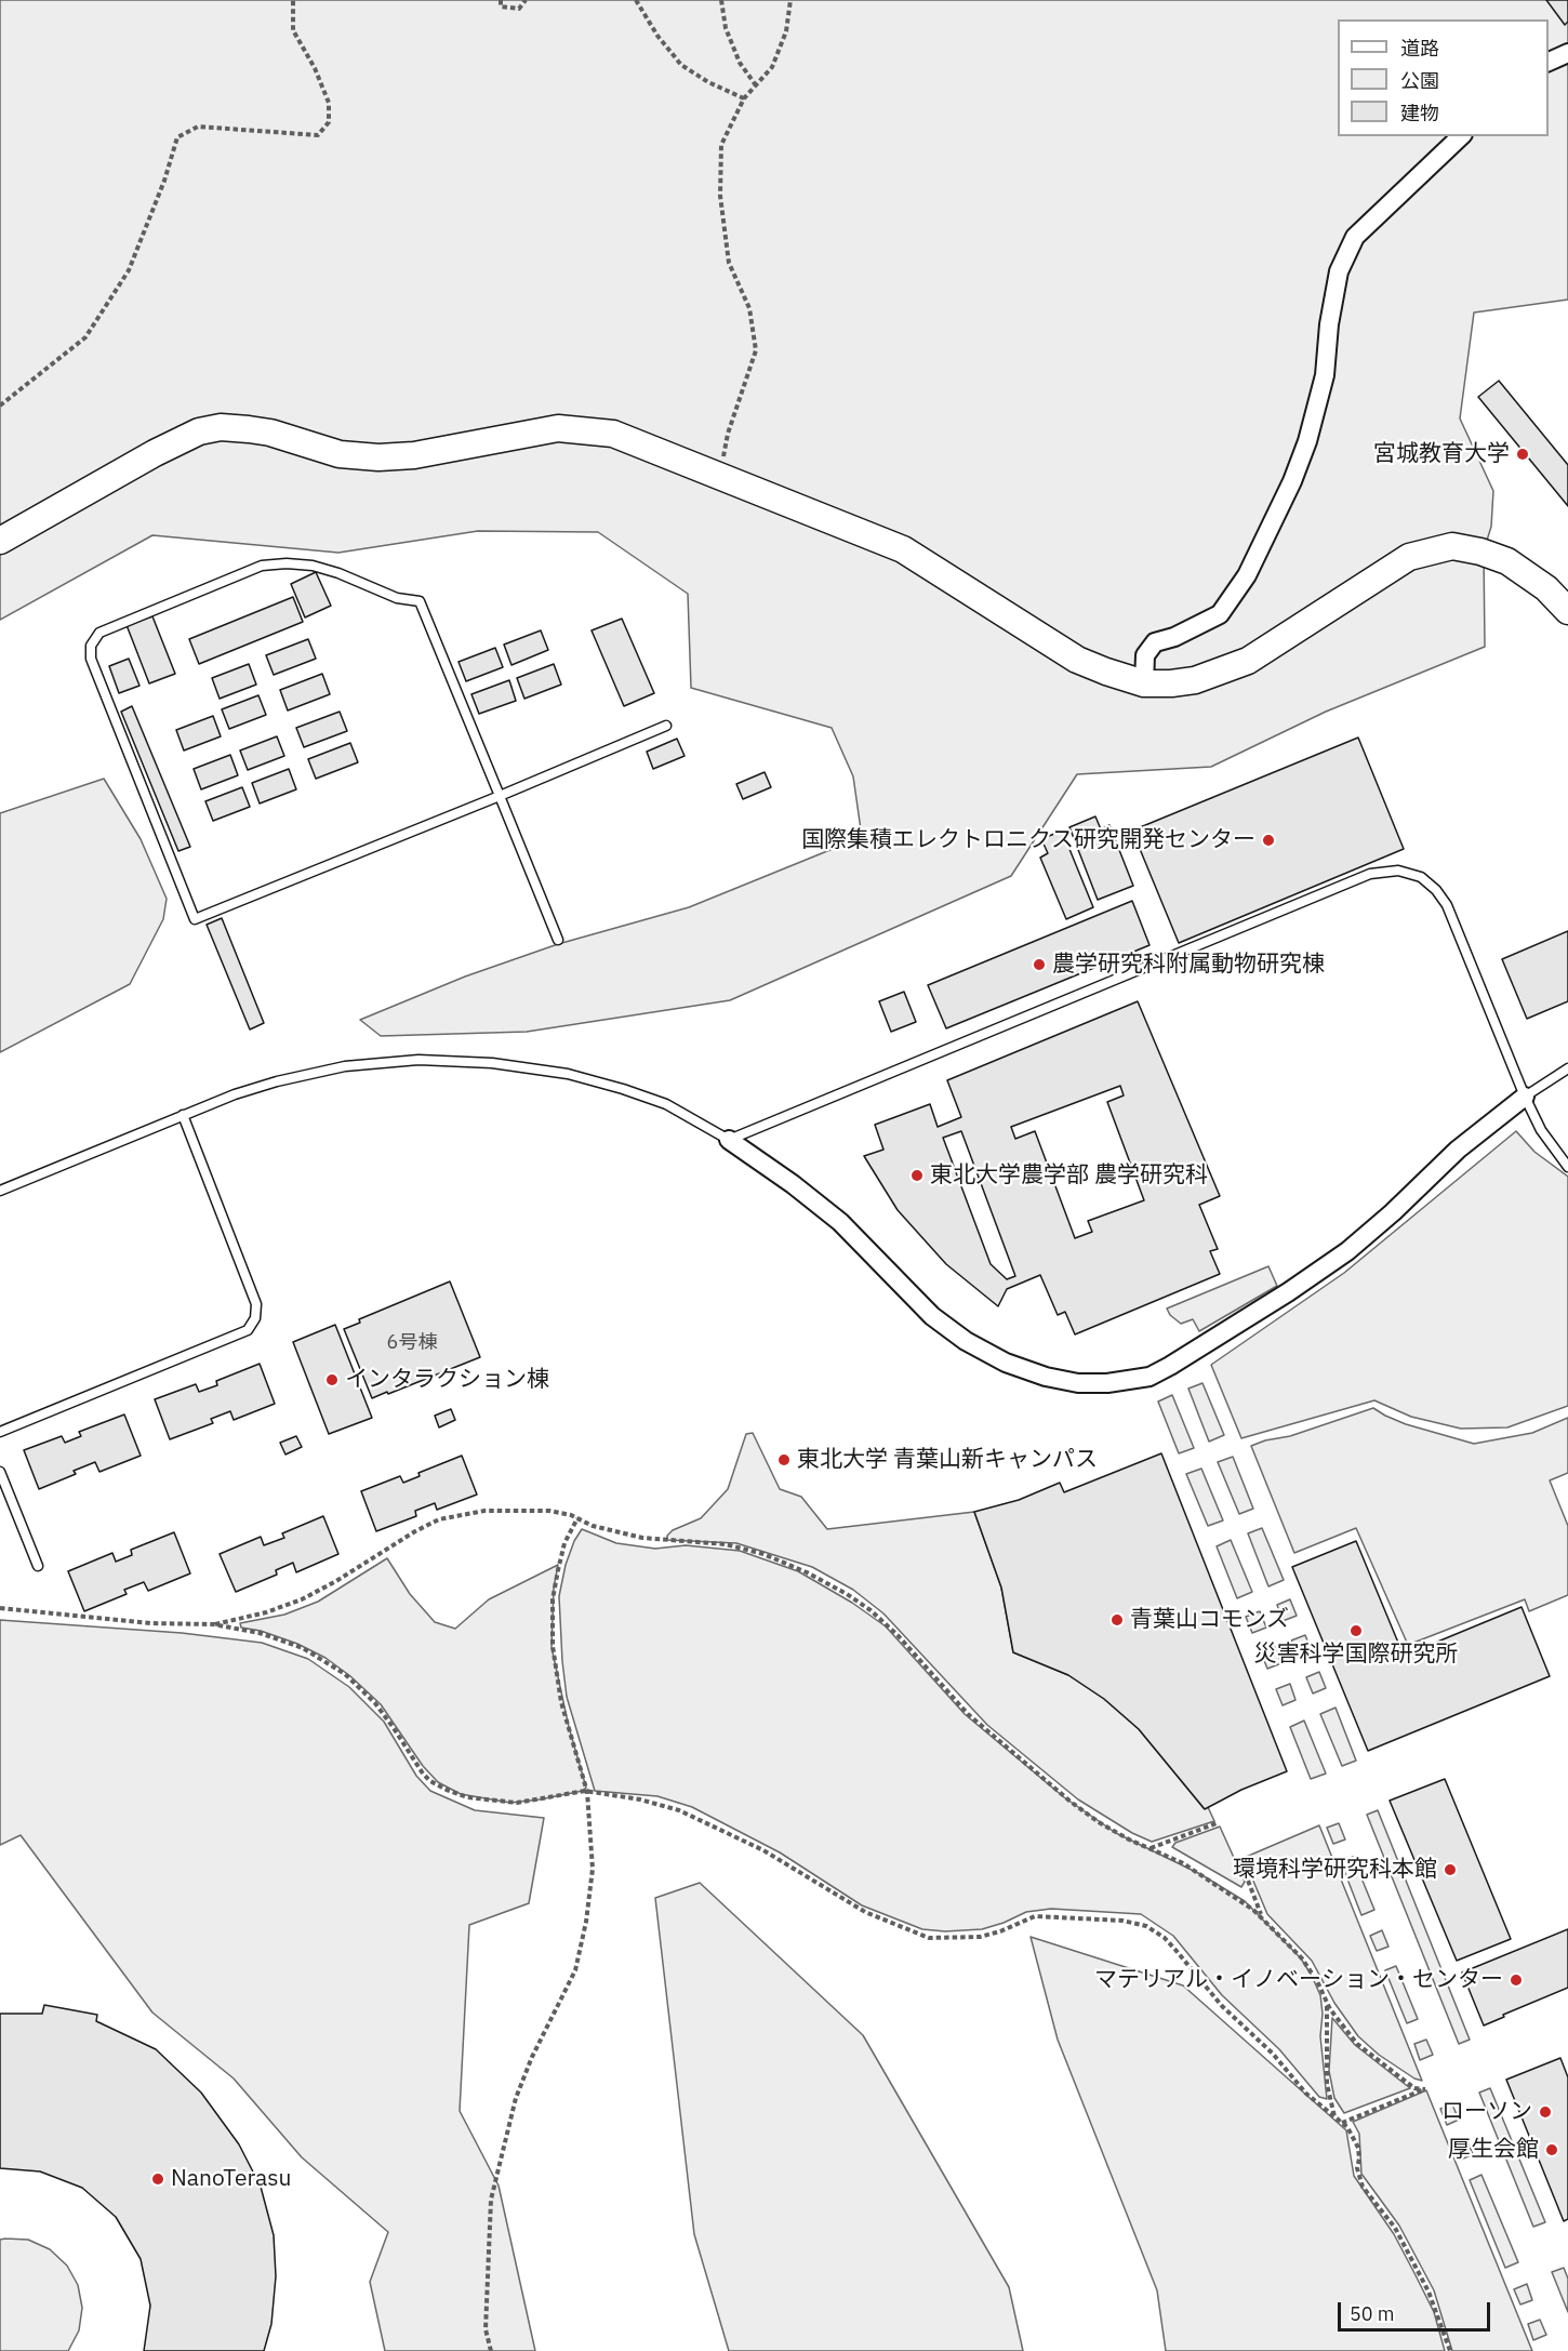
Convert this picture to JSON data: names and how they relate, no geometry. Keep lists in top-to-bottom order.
{
  "places": [
    "宮城教育大学",
    "国際集積エレクトロニクス研究開発センター",
    "農学研究科附属動物研究棟",
    "東北大学農学部 農学研究科",
    "インタラクション棟",
    "東北大学 青葉山新キャンパス",
    "青葉山コモンズ",
    "災害科学国際研究所",
    "環境科学研究科本館",
    "マテリアル・イノベーション・センター",
    "ローソン",
    "厚生会館",
    "NanoTerasu"
  ],
  "house_numbers": ["6号棟"],
  "legend": ["道路", "公園", "建物"],
  "scale_bar": "50 m"
}
